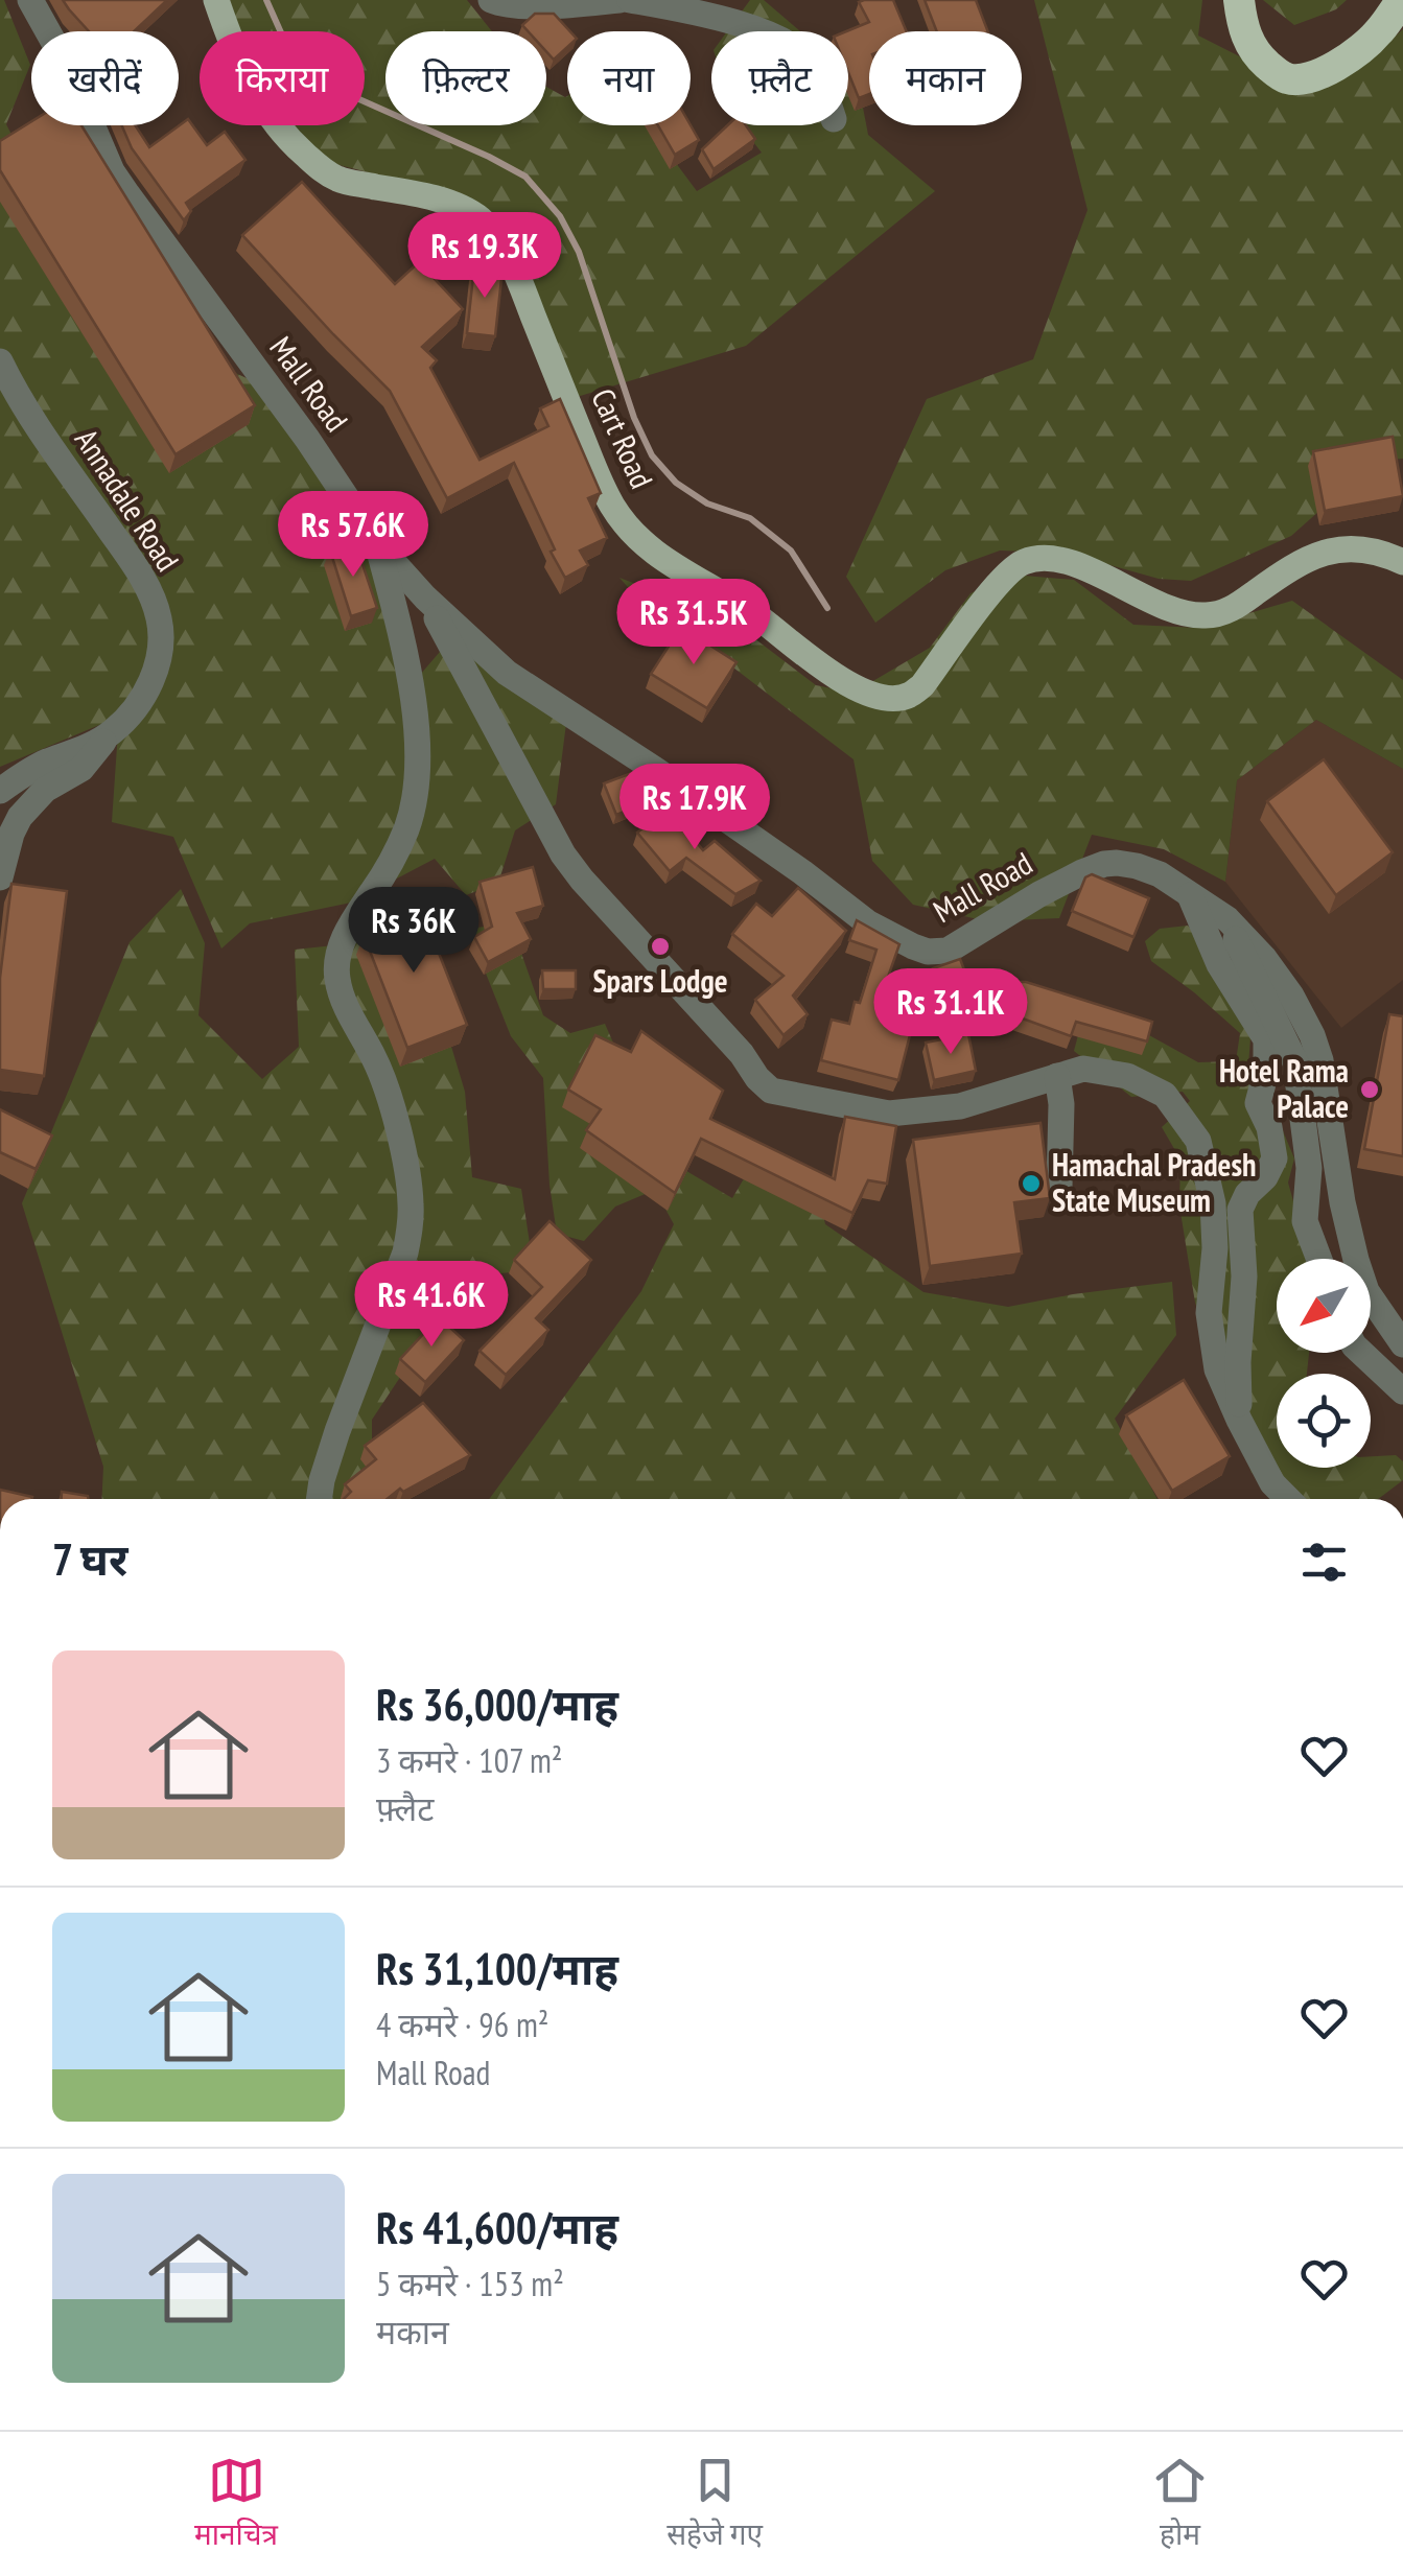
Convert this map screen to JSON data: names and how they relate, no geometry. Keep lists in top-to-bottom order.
{
  "streets": {
    "main road": ["Cart Road"],
    "street": ["Mall Road", "Annadale Road"]
  },
  "places": ["Spars Lodge", "Hotel Rama Palace", "Hamachal Pradesh State Museum"],
  "north": "bottom left",
  "page": {
    "chip": [
      "खरीदें",
      "किराया",
      "फ़िल्टर",
      "नया",
      "फ़्लैट",
      "मकान"
    ],
    "price": [
      "Rs 19.3K",
      "Rs 57.6K",
      "Rs 31.5K",
      "Rs 17.9K",
      "Rs 36K",
      "Rs 31.1K",
      "Rs 41.6K"
    ],
    "heading": "7 घर",
    "list": [
      {
        "name": "Rs 36,000/माह",
        "note": "3 कमरे · 107 m² · फ़्लैट"
      },
      {
        "name": "Rs 31,100/माह",
        "note": "4 कमरे · 96 m² · Mall Road"
      },
      {
        "name": "Rs 41,600/माह",
        "note": "5 कमरे · 153 m² · मकान"
      }
    ],
    "tabs": ["मानचित्र", "सहेजे गए", "होम"]
  }
}
